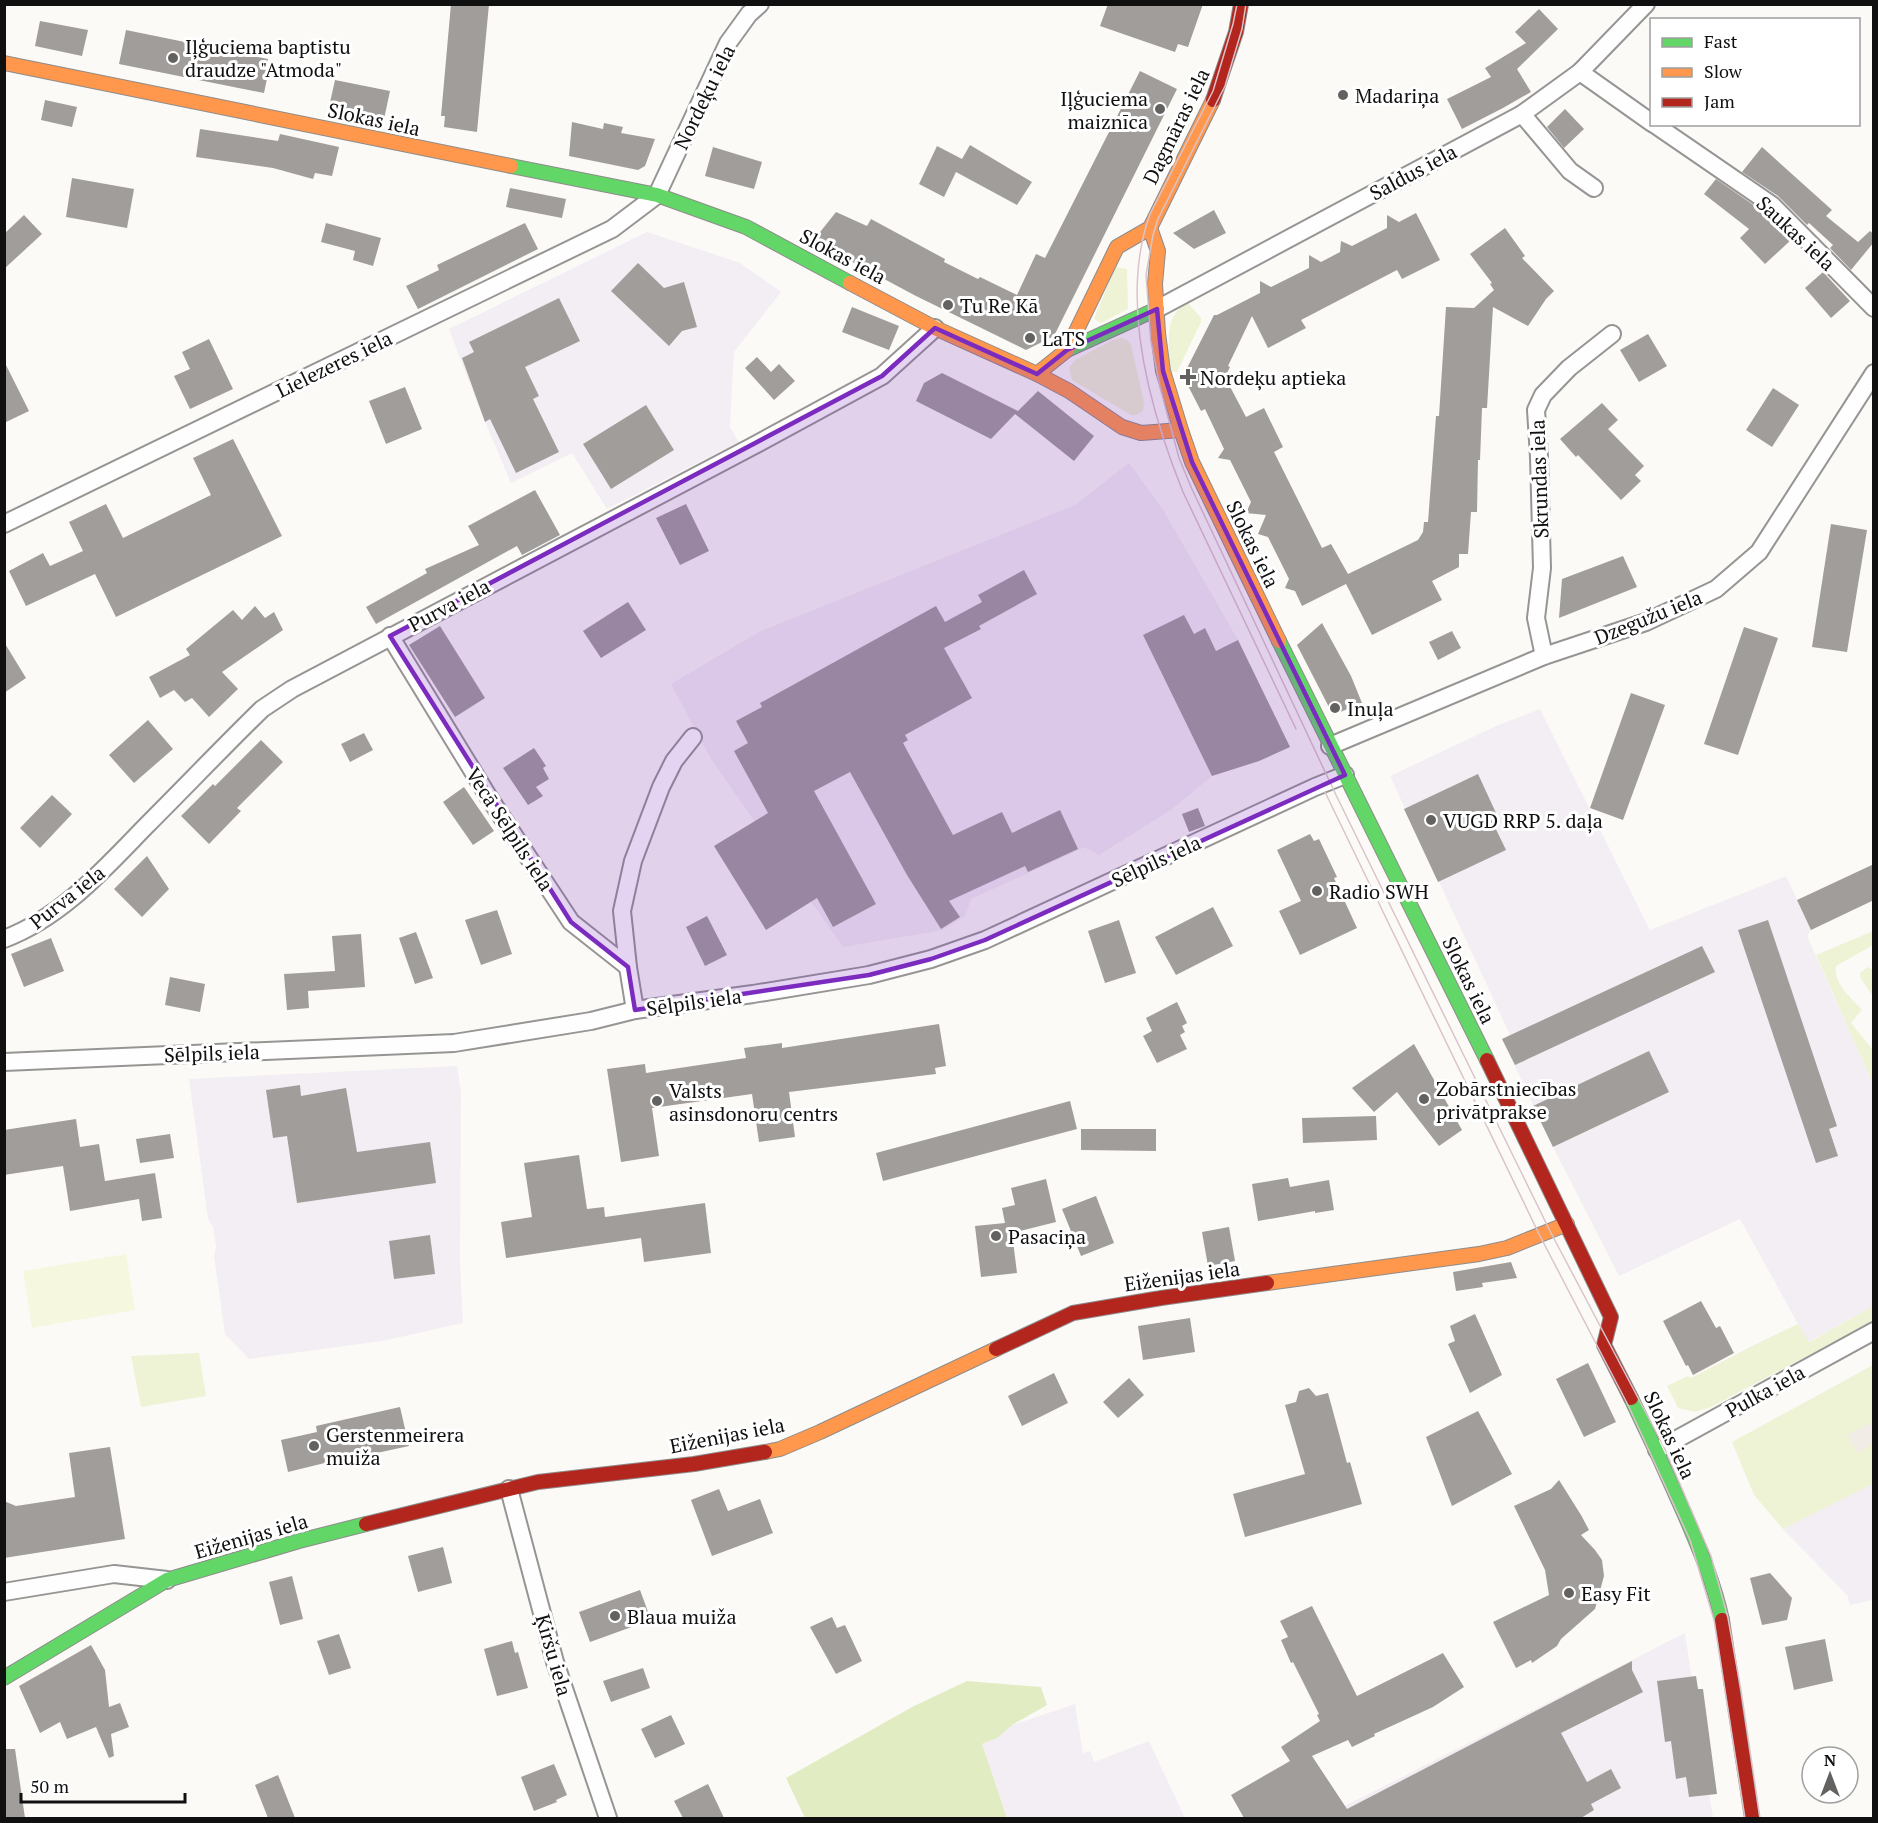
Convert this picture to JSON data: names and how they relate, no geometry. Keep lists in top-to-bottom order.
{
  "streets": {
    "street": [
      "Nordeķu iela",
      "Slokas iela",
      "Dagmāras iela",
      "Saldus iela",
      "Saukas iela",
      "Lielezeres iela",
      "Skrundas iela",
      "Purva iela",
      "Dzegužu iela",
      "Vecā Sēlpils iela",
      "Sēlpils iela",
      "Eiženijas iela",
      "Pulka iela",
      "Ķiršu iela"
    ]
  },
  "crossings": [
    ["Nordeķu iela", "Slokas iela"],
    ["Nordeķu iela", "Lielezeres iela"],
    ["Slokas iela", "Lielezeres iela"],
    ["Slokas iela", "Purva iela"],
    ["Slokas iela", "Dzegužu iela"],
    ["Slokas iela", "Sēlpils iela"],
    ["Slokas iela", "Eiženijas iela"],
    ["Slokas iela", "Pulka iela"],
    ["Saldus iela", "Saukas iela"],
    ["Skrundas iela", "Dzegužu iela"],
    ["Purva iela", "Vecā Sēlpils iela"],
    ["Eiženijas iela", "Ķiršu iela"]
  ],
  "places": {
    "other": [
      "Iļģuciema baptistu draudze \"Atmoda\"",
      "Madariņa",
      "Iļģuciema maiznīca",
      "Tu Re Kā",
      "LaTS",
      "Inuļa",
      "VUGD RRP 5. daļa",
      "Radio SWH",
      "Zobārstniecības privātprakse",
      "Valsts asinsdonoru centrs",
      "Pasaciņa",
      "Gerstenmeirera muiža",
      "Easy Fit",
      "Blaua muiža"
    ],
    "health": ["Nordeķu aptieka"]
  },
  "legend": ["Fast", "Slow", "Jam"],
  "scale_bar": "50 m",
  "north": "top"
}
